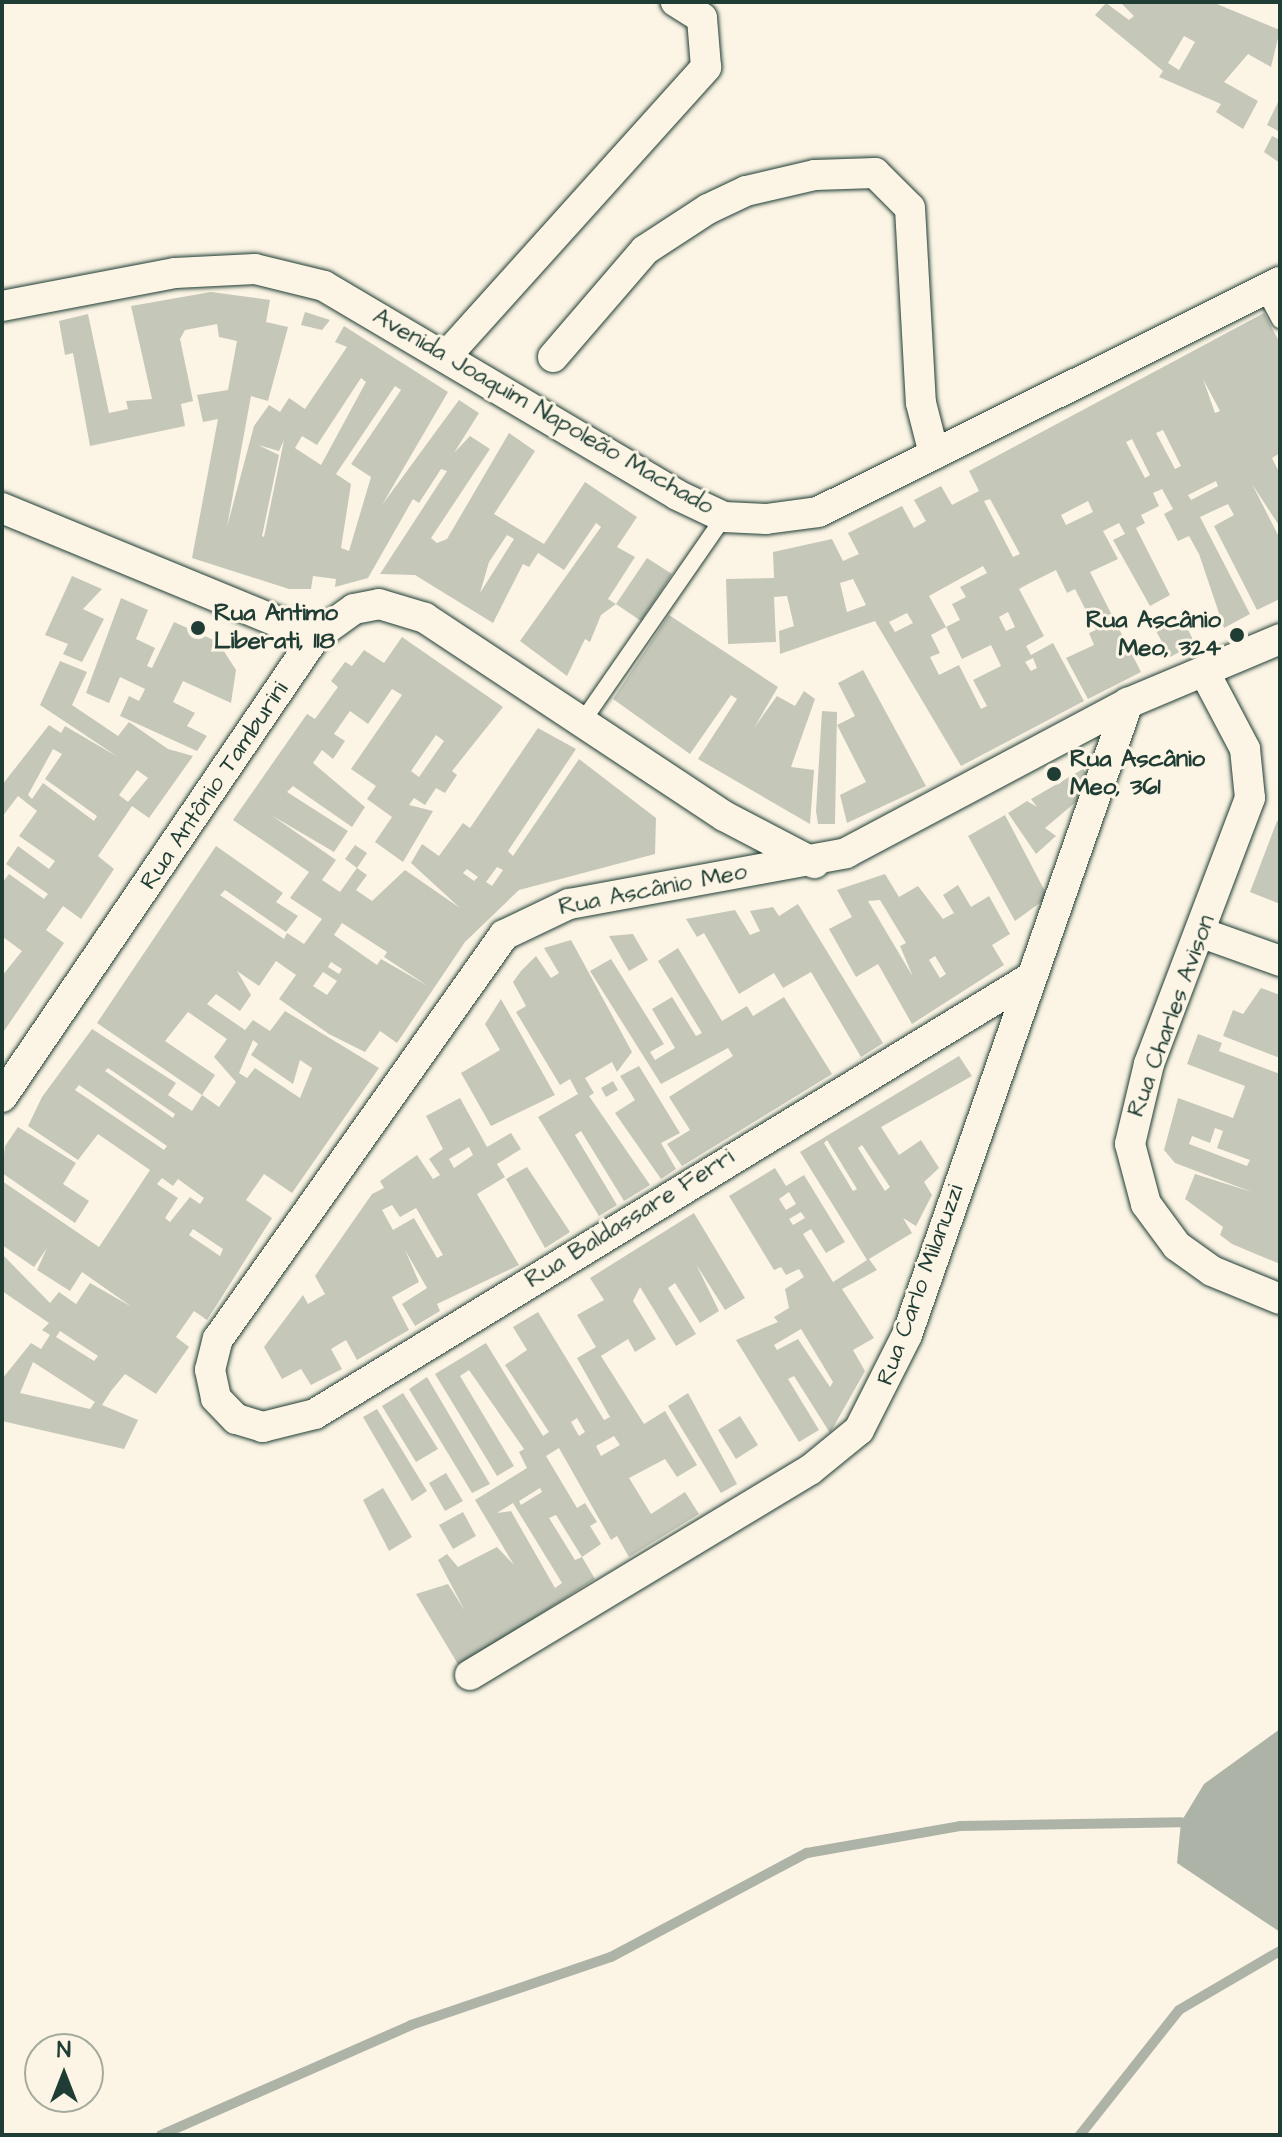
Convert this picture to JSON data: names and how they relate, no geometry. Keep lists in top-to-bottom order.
{
  "streets": {
    "street": [
      "Avenida Joaquim Napoleão Machado",
      "Rua Antônio Tamburini",
      "Rua Ascânio Meo",
      "Rua Charles Avison",
      "Rua Baldassare Ferri",
      "Rua Carlo Milanuzzi"
    ]
  },
  "crossings": [
    ["Rua Antônio Tamburini", "Rua Ascânio Meo"],
    ["Rua Ascânio Meo", "Rua Charles Avison"],
    ["Rua Ascânio Meo", "Rua Baldassare Ferri"],
    ["Rua Ascânio Meo", "Rua Carlo Milanuzzi"],
    ["Rua Baldassare Ferri", "Rua Carlo Milanuzzi"]
  ],
  "places": ["Rua Antimo Liberati, 118", "Rua Ascânio Meo, 324", "Rua Ascânio Meo, 361"],
  "north": "top"
}
